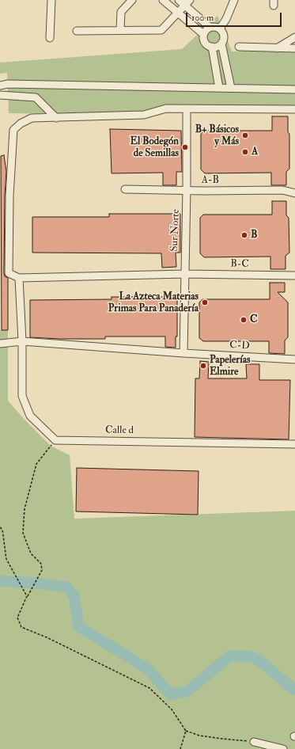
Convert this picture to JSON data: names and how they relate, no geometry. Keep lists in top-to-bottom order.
{
  "streets": {
    "street": [
      "A-B",
      "Sur Norte",
      "B-C",
      "C-D",
      "Calle d"
    ]
  },
  "crossings": [
    ["A-B", "Sur Norte"],
    ["Sur Norte", "B-C"],
    ["Sur Norte", "C-D"]
  ],
  "places": [
    "B+ Básicos y Más",
    "El Bodegón de Semillas",
    "A",
    "B",
    "La Azteca Materias Primas Para Panadería",
    "C",
    "Papelerías Elmire"
  ],
  "scale_bar": "100 m"
}
